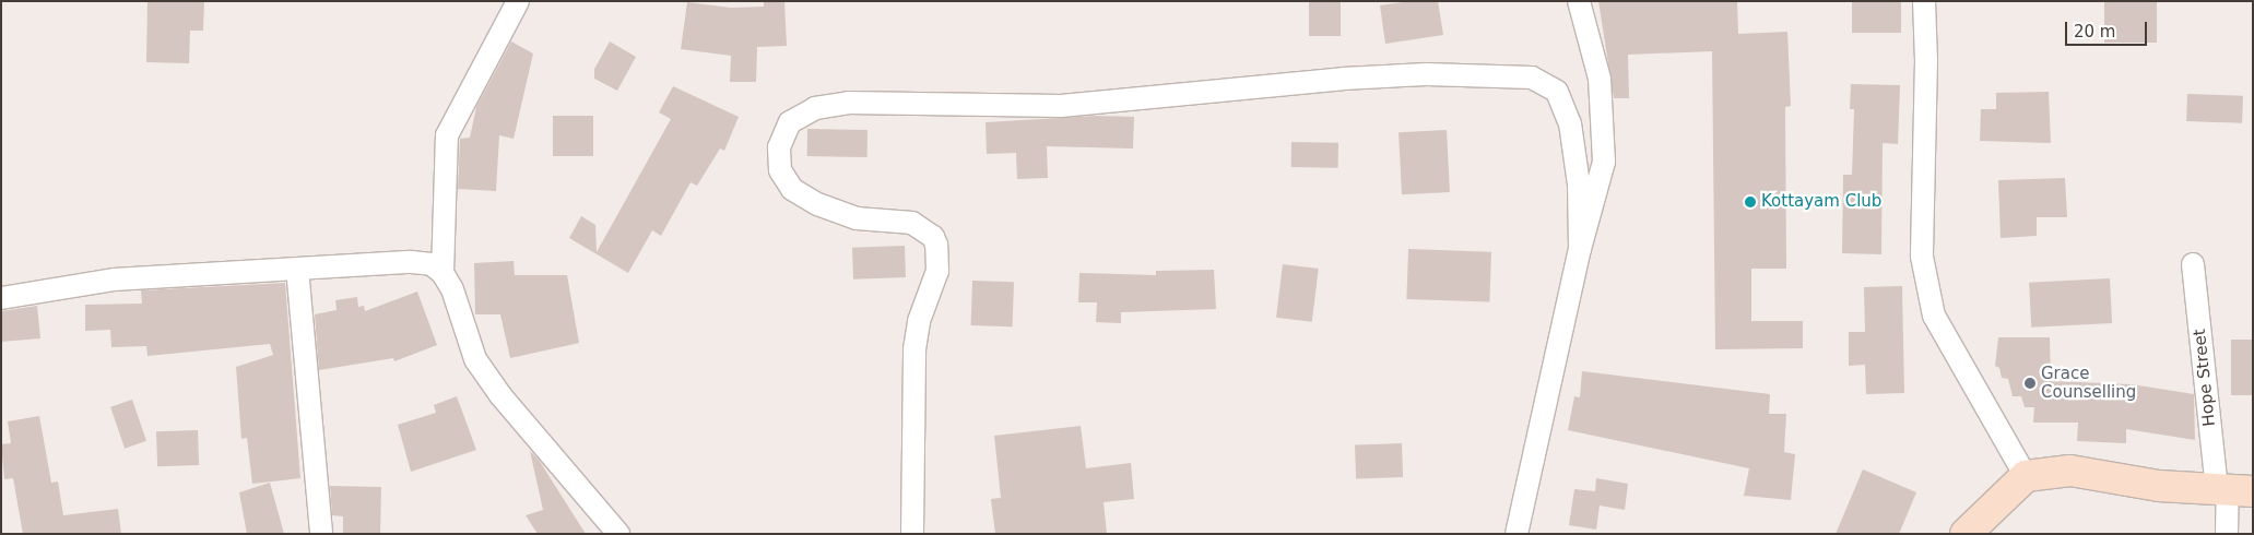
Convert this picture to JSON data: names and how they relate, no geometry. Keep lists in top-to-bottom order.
{
  "streets": {
    "street": ["Hope Street"]
  },
  "places": ["Kottayam Club", "Grace Counselling"],
  "scale_bar": "20 m"
}
